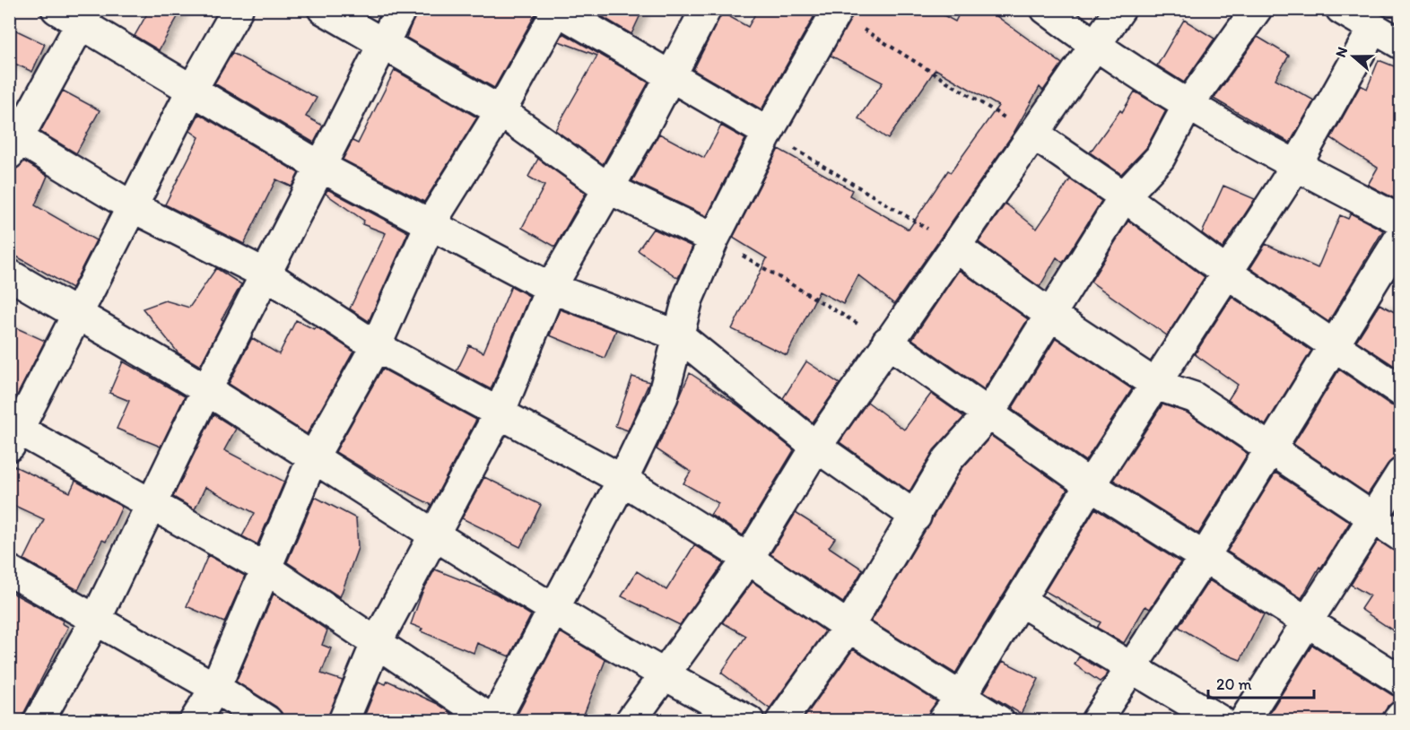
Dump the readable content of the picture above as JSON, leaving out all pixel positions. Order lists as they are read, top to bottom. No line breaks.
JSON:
{"scale_bar":"20 m","north":"left"}
